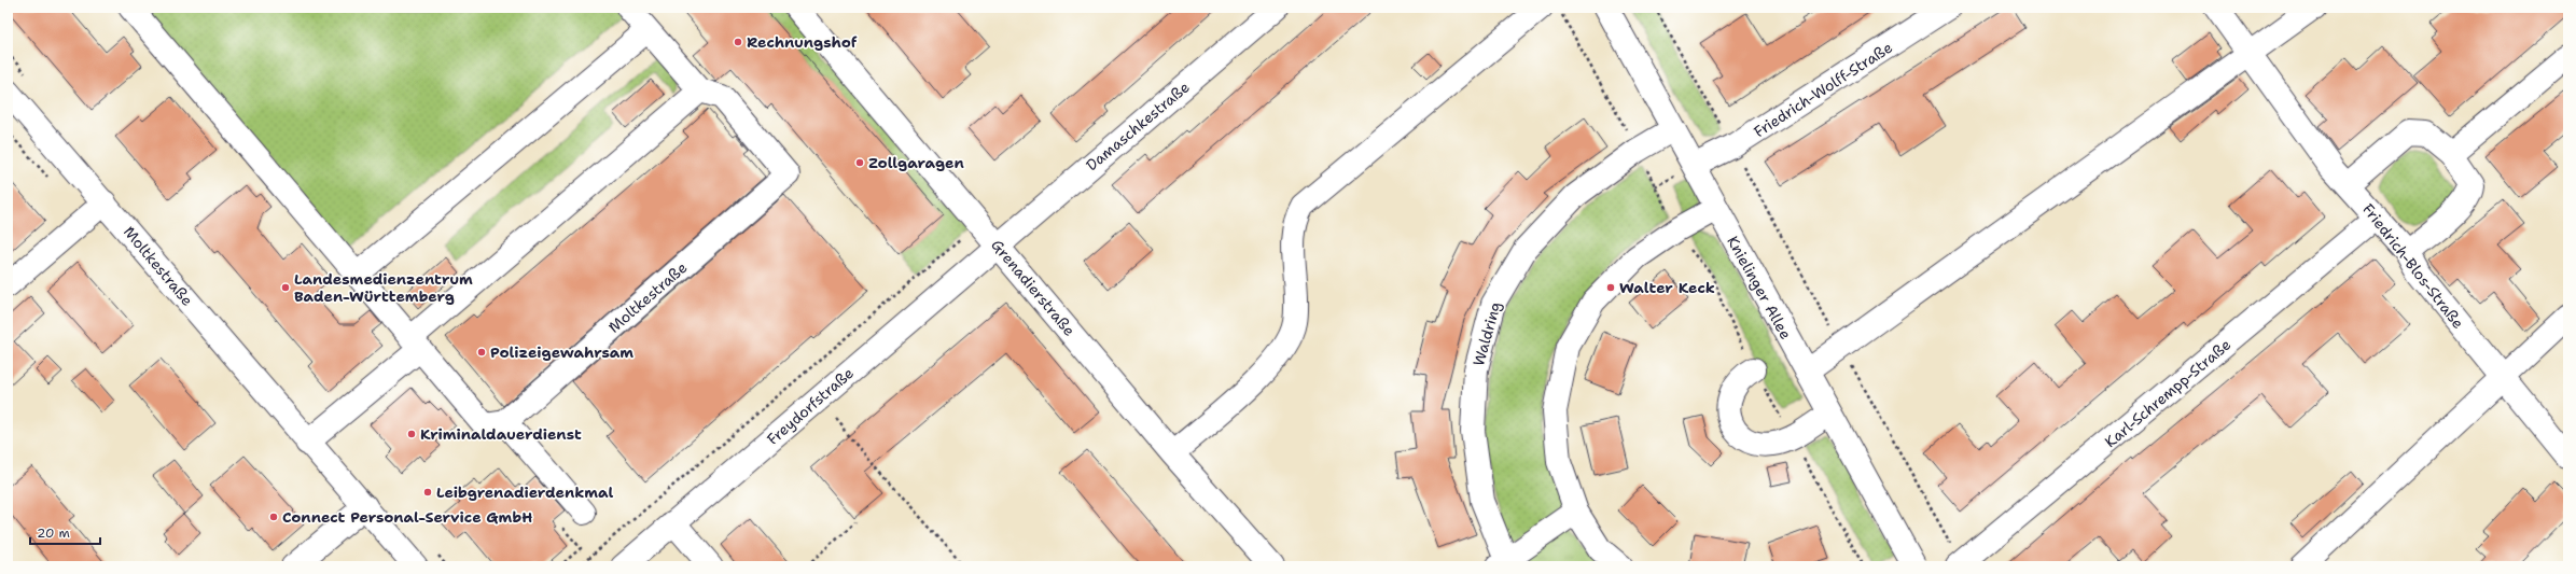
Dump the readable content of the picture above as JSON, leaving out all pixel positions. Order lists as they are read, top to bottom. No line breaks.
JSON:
{"streets":{"street":["Friedrich-Wolff-Straße","Damaschkestraße","Moltkestraße","Friedrich-Blos-Straße","Grenadierstraße","Knielinger Allee","Waldring","Karl-Schrempp-Straße","Freydorfstraße"]},"crossings":[["Friedrich-Wolff-Straße","Knielinger Allee"],["Damaschkestraße","Grenadierstraße"],["Damaschkestraße","Freydorfstraße"],["Friedrich-Blos-Straße","Karl-Schrempp-Straße"],["Grenadierstraße","Freydorfstraße"],["Knielinger Allee","Waldring"]],"places":["Rechnungshof","Zollgaragen","Landesmedienzentrum Baden-Württemberg","Walter Keck","Polizeigewahrsam","Kriminaldauerdienst","Leibgrenadierdenkmal","Connect Personal-Service GmbH"],"scale_bar":"20 m"}
